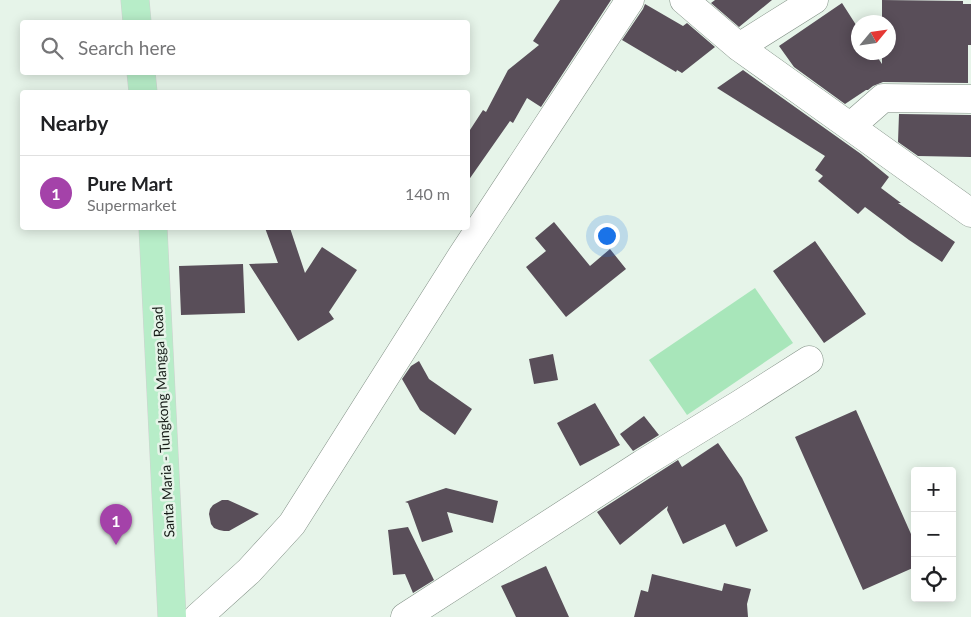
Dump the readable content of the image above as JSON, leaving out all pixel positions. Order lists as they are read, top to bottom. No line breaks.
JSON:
{"streets":{"main road":["Santa Maria - Tungkong Mangga Road"]},"north":"top right","page":{"search":"Search here","heading":"Nearby","list":[{"mark":"1","name":"Pure Mart","note":"Supermarket","value":"140 m"}],"map_buttons":["+","−"],"pins":"1"}}
